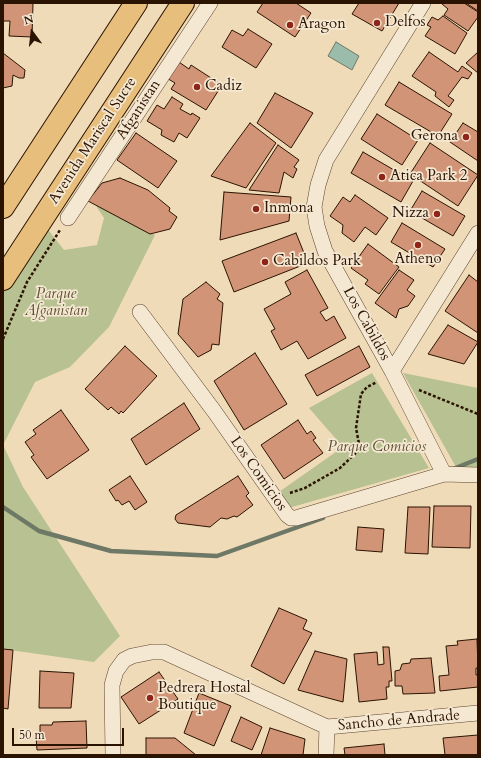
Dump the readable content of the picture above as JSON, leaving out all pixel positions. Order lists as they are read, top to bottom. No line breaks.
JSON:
{"streets":{"main road":["Avenida Mariscal Sucre"],"street":["Afganistan","Los Cabildos","Los Comicios","Sancho de Andrade"]},"crossings":[["Los Cabildos","Los Comicios"]],"parks":["Parque Afganistan","Parque Comicios"],"places":["Delfos","Aragon","Cadiz","Gerona","Atica Park 2","Inmona","Nizza","Atheno","Cabildos Park","Pedrera Hostal Boutique"],"scale_bar":"50 m","north":"top"}
